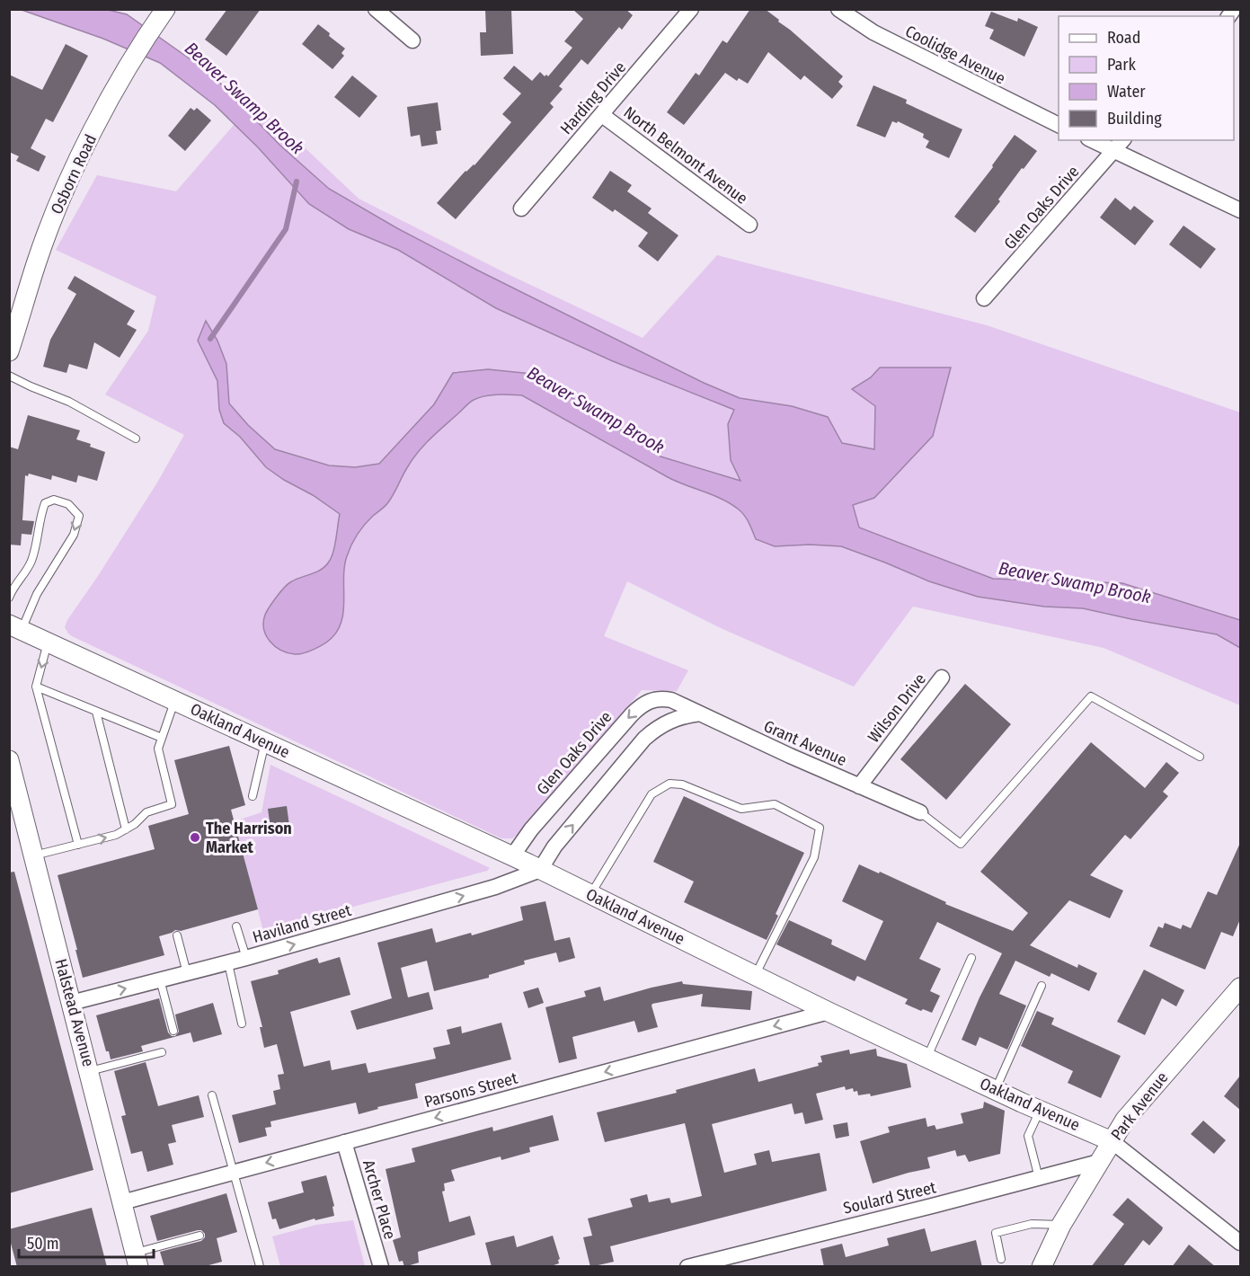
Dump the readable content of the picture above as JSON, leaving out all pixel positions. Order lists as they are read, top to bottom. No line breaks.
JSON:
{"streets":{"street":["Coolidge Avenue","Harding Drive","North Belmont Avenue","Osborn Road","Glen Oaks Drive","Wilson Drive","Oakland Avenue","Grant Avenue","Haviland Street","Halstead Avenue","Parsons Street","Park Avenue","Soulard Street","Archer Place"]},"crossings":[["Harding Drive","North Belmont Avenue"],["Glen Oaks Drive","Oakland Avenue"],["Glen Oaks Drive","Grant Avenue"],["Wilson Drive","Grant Avenue"],["Oakland Avenue","Haviland Street"],["Oakland Avenue","Parsons Street"],["Oakland Avenue","Park Avenue"],["Haviland Street","Halstead Avenue"],["Halstead Avenue","Parsons Street"],["Parsons Street","Archer Place"],["Park Avenue","Soulard Street"]],"one_way":["Haviland Street","Parsons Street"],"water":["Beaver Swamp Brook"],"places":["The Harrison Market"],"legend":["Road","Park","Water","Building"],"scale_bar":"50 m"}
